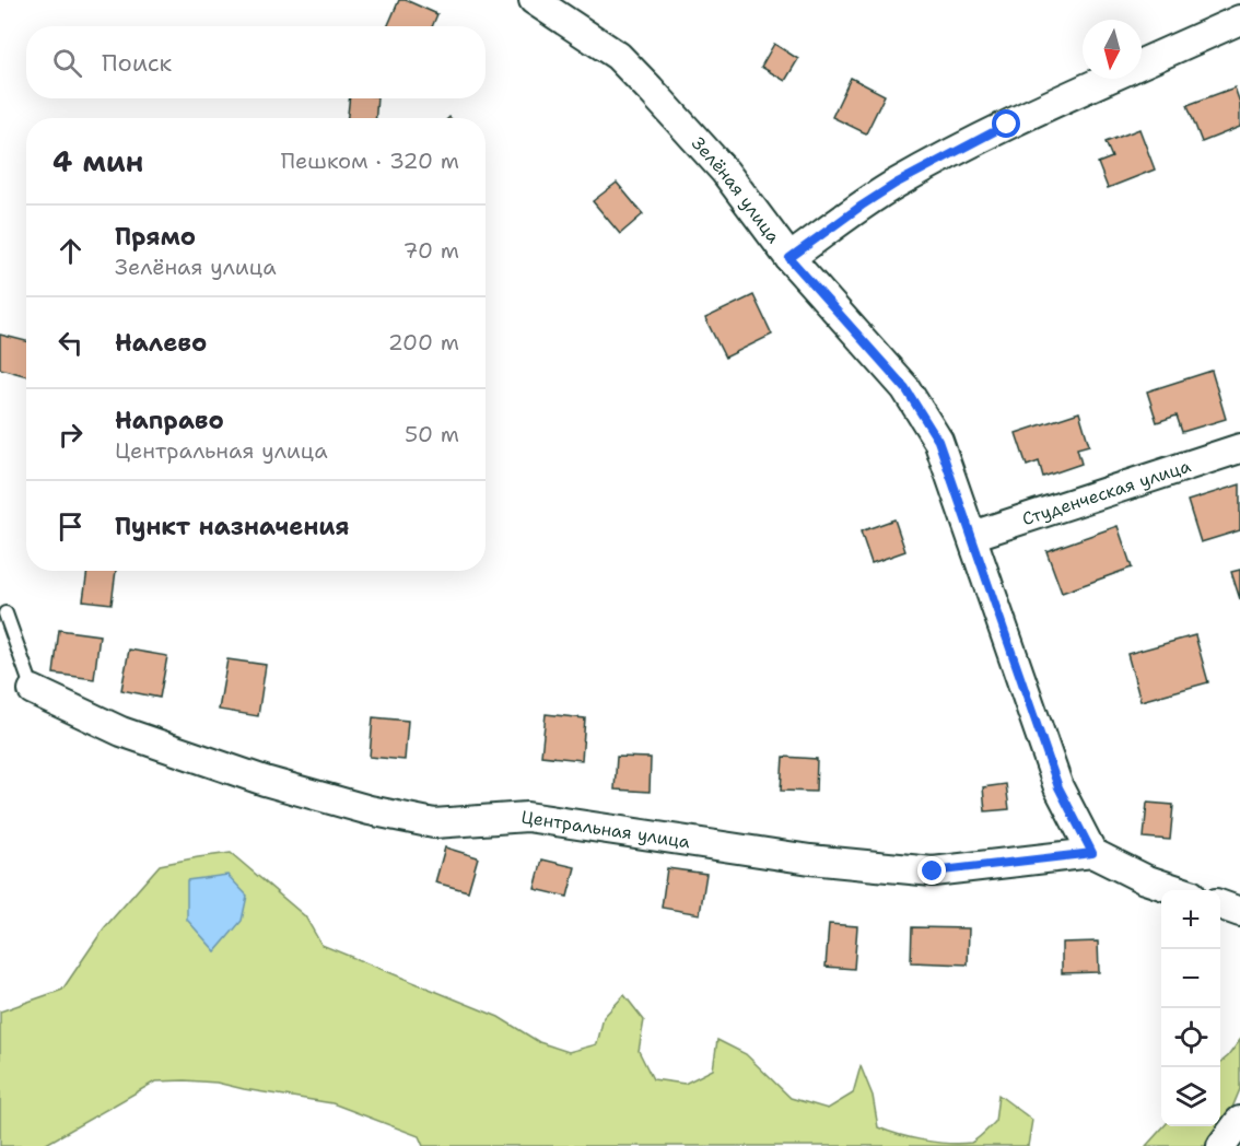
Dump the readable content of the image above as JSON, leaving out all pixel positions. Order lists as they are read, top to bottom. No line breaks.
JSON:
{"streets":{"street":["Зелёная улица","Студенческая улица","Центральная улица"]},"north":"bottom","page":{"search":"Поиск","heading":["4 мин","Пешком · 320 m"],"list":[["Прямо","Зелёная улица","70 m"],["Налево","200 m"],["Направо","Центральная улица","50 m"],"Пункт назначения"],"map_buttons":["+","−"]}}
